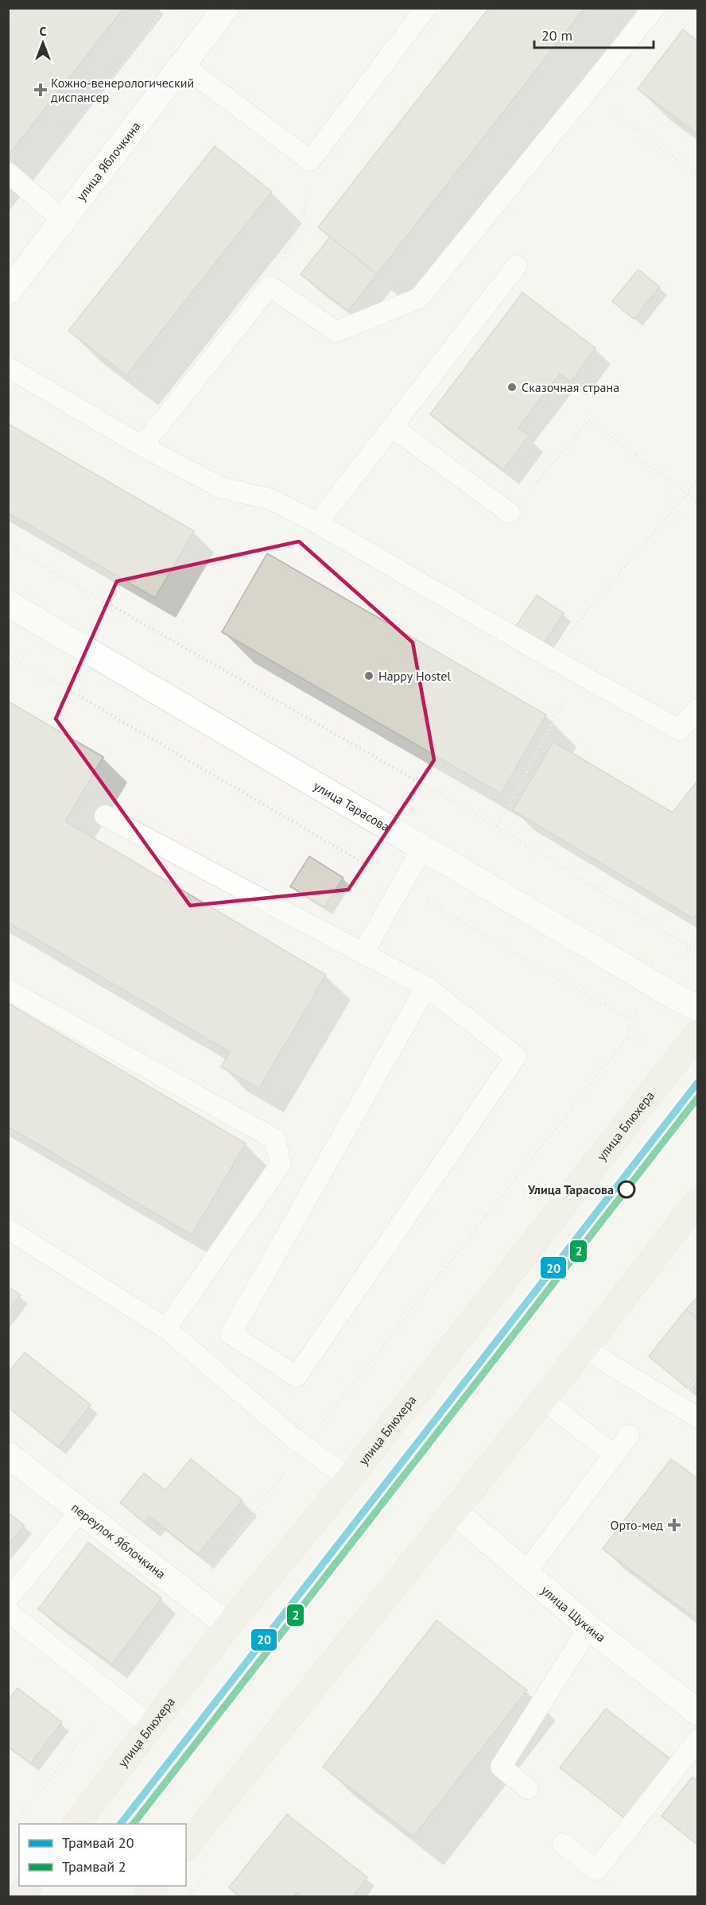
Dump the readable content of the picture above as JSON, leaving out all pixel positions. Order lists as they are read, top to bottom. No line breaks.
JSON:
{"streets":{"main road":["улица Блюхера"],"street":["улица Яблочкина","улица Тарасова","переулок Яблочкина","улица Щукина"]},"crossings":[["улица Блюхера","переулок Яблочкина"]],"places":{"health":["Кожно-венерологический диспансер","Орто-мед"],"other":["Сказочная страна","Happy Hostel","Улица Тарасова"]},"lines":["tram line 20","tram line 2"],"legend":["Трамвай 20","Трамвай 2"],"scale_bar":"20 m","north":"top"}
